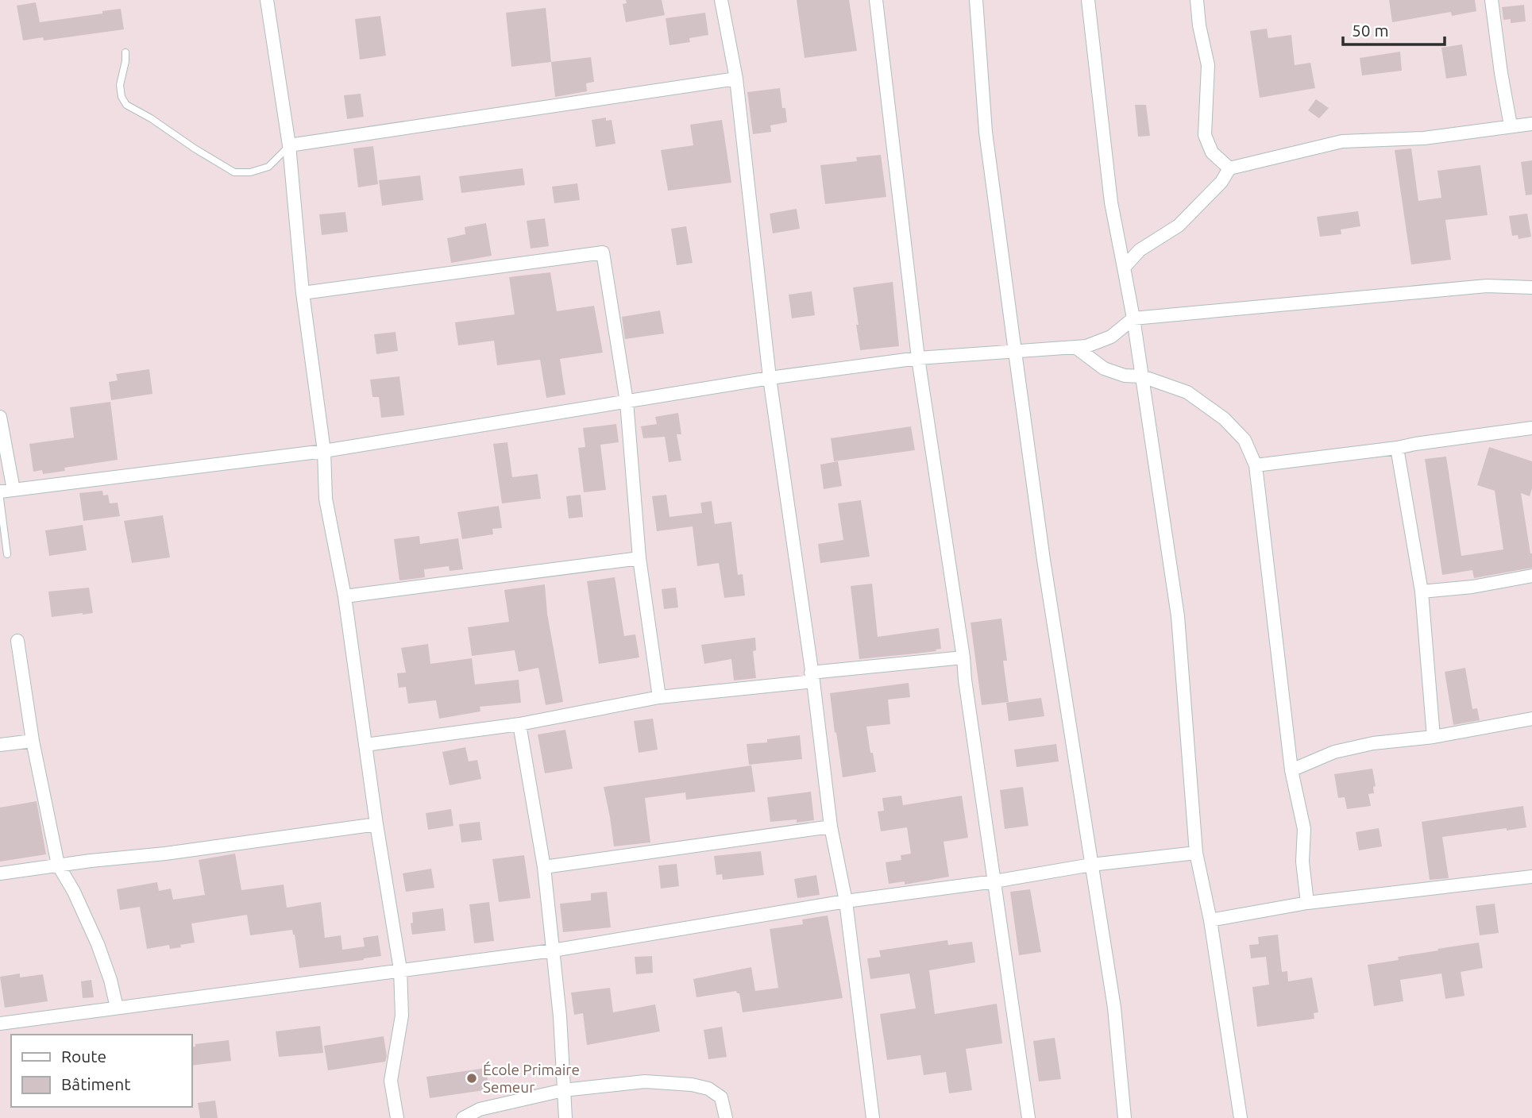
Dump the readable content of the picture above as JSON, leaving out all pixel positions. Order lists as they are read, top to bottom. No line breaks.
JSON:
{"places":["École Primaire Semeur"],"legend":["Route","Bâtiment"],"scale_bar":"50 m"}
